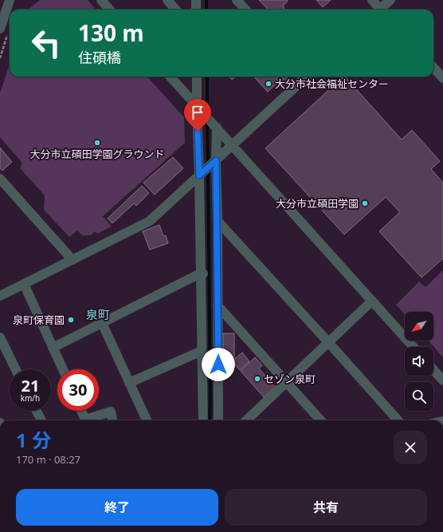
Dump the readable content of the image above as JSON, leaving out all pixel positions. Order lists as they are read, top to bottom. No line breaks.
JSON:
{"districts":["泉町"],"places":["大分市社会福祉センター","大分市立碩田学園グラウンド","大分市立碩田学園","泉町保育園","セゾン泉町"],"north":"bottom left","page":{"turn":["130 m","住碩橋"],"speed":"21 km/h","limit":"30","heading":["1 分","170 m · 08:27"],"buttons":["終了","共有"]}}
